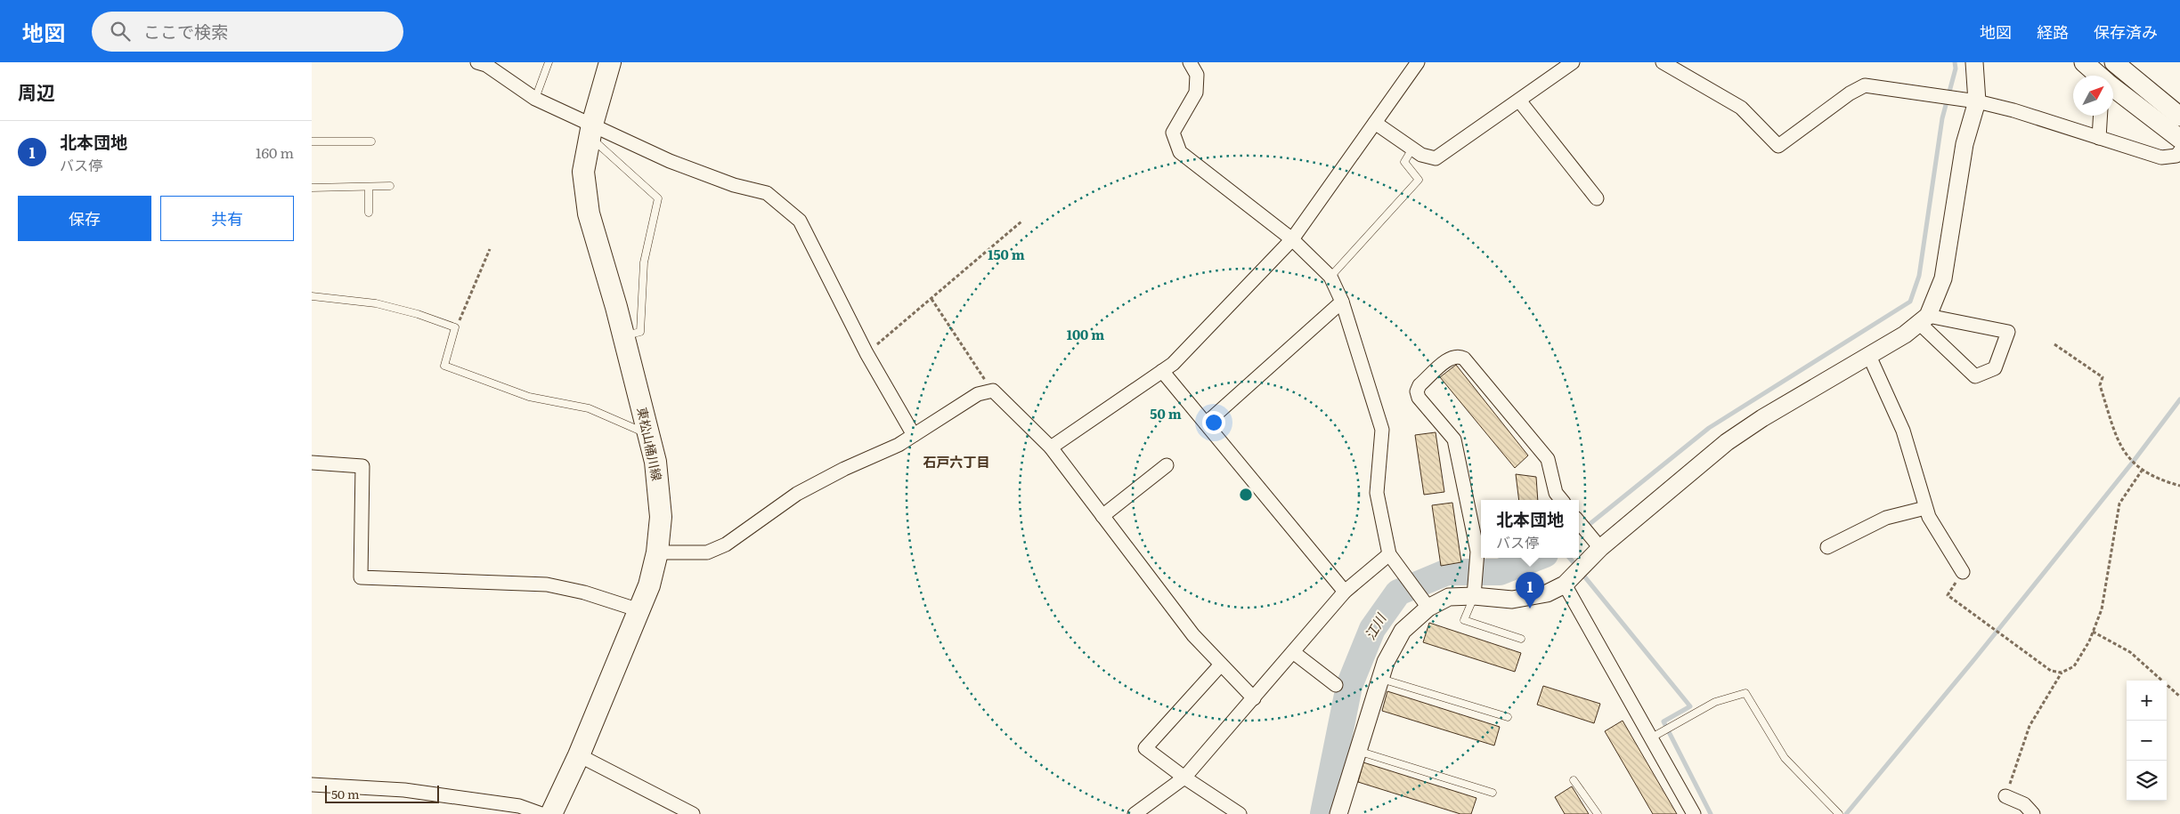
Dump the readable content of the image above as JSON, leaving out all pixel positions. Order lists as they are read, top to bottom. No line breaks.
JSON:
{"streets":{"main road":["東松山桶川線"]},"districts":["石戸六丁目"],"water":["江川"],"scale_bar":"50 m","north":"top right","page":{"header":"地図","search":"ここで検索","nav":["地図","経路","保存済み"],"heading":"周辺","list":[{"mark":"1","name":"北本団地","note":"バス停","value":"160 m"}],"buttons":["保存","共有"],"popup":["北本団地","バス停"],"pins":"1","map_buttons":["+","−"],"scale":"50 m"},"rings":["150 m","100 m","50 m"]}
